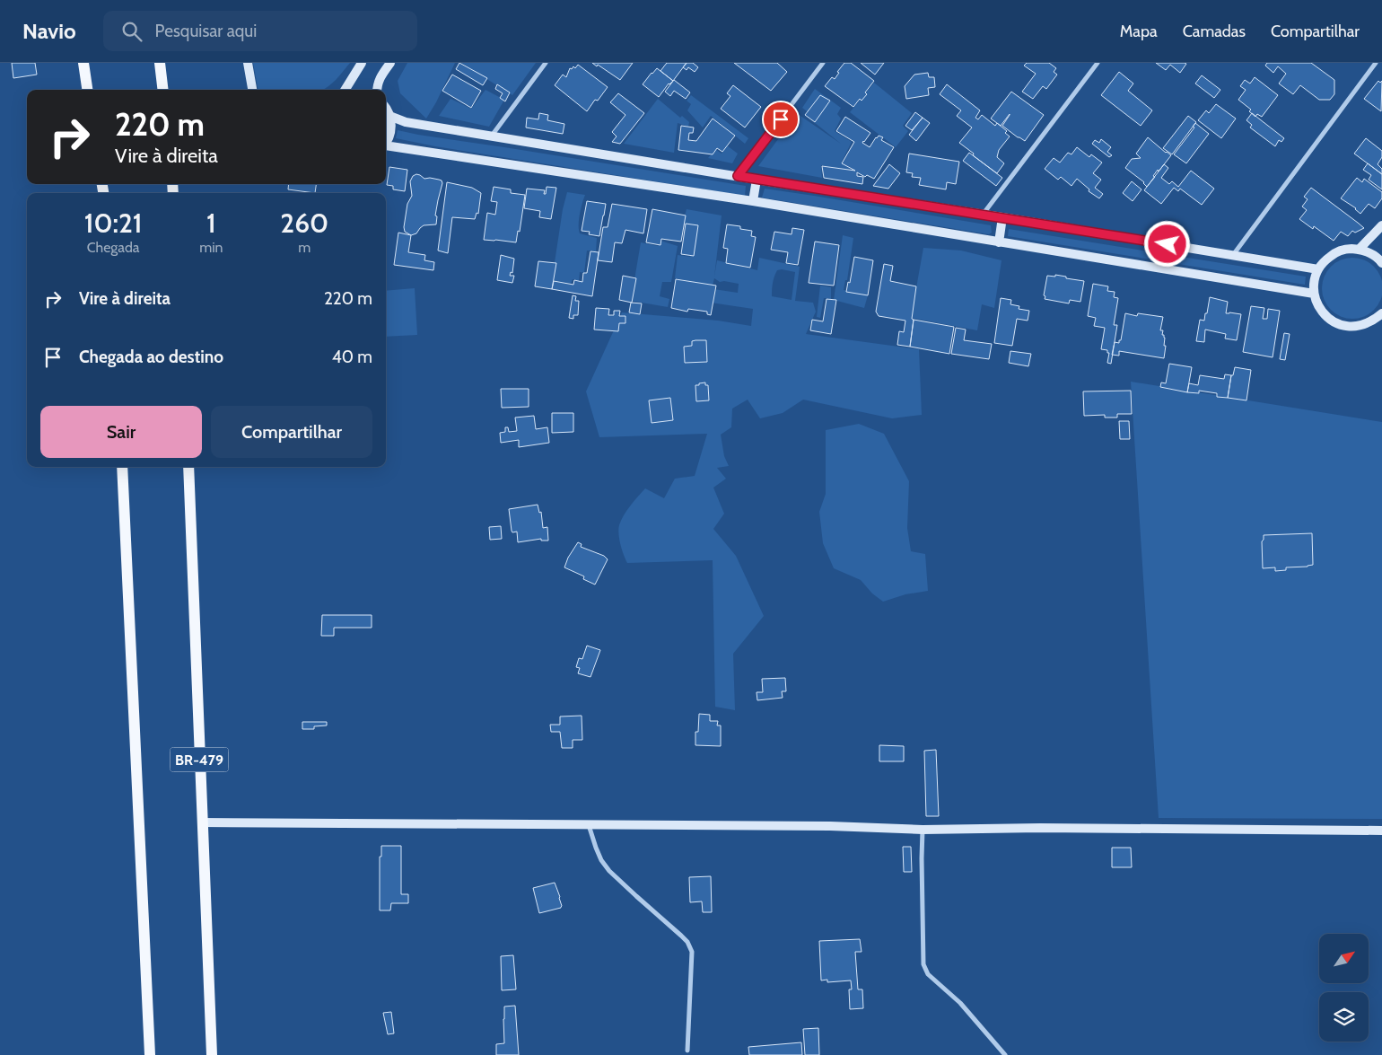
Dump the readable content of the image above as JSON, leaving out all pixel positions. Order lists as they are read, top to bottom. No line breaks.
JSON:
{"streets":{"main road":["BR-479"]},"north":"top right","page":{"header":"Navio","search":"Pesquisar aqui","nav":["Mapa","Camadas","Compartilhar"],"turn":["220 m","Vire à direita"],"eta":["10:21","Chegada","1","min","260","m"],"list":[{"name":"Vire à direita","value":"220 m"},{"name":"Chegada ao destino","value":"40 m"}],"buttons":["Sair","Compartilhar"]}}
